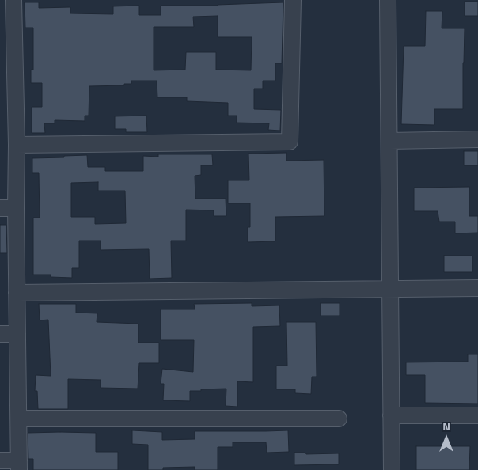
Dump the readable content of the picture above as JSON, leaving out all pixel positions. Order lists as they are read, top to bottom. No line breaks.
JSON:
{"north":"top"}
